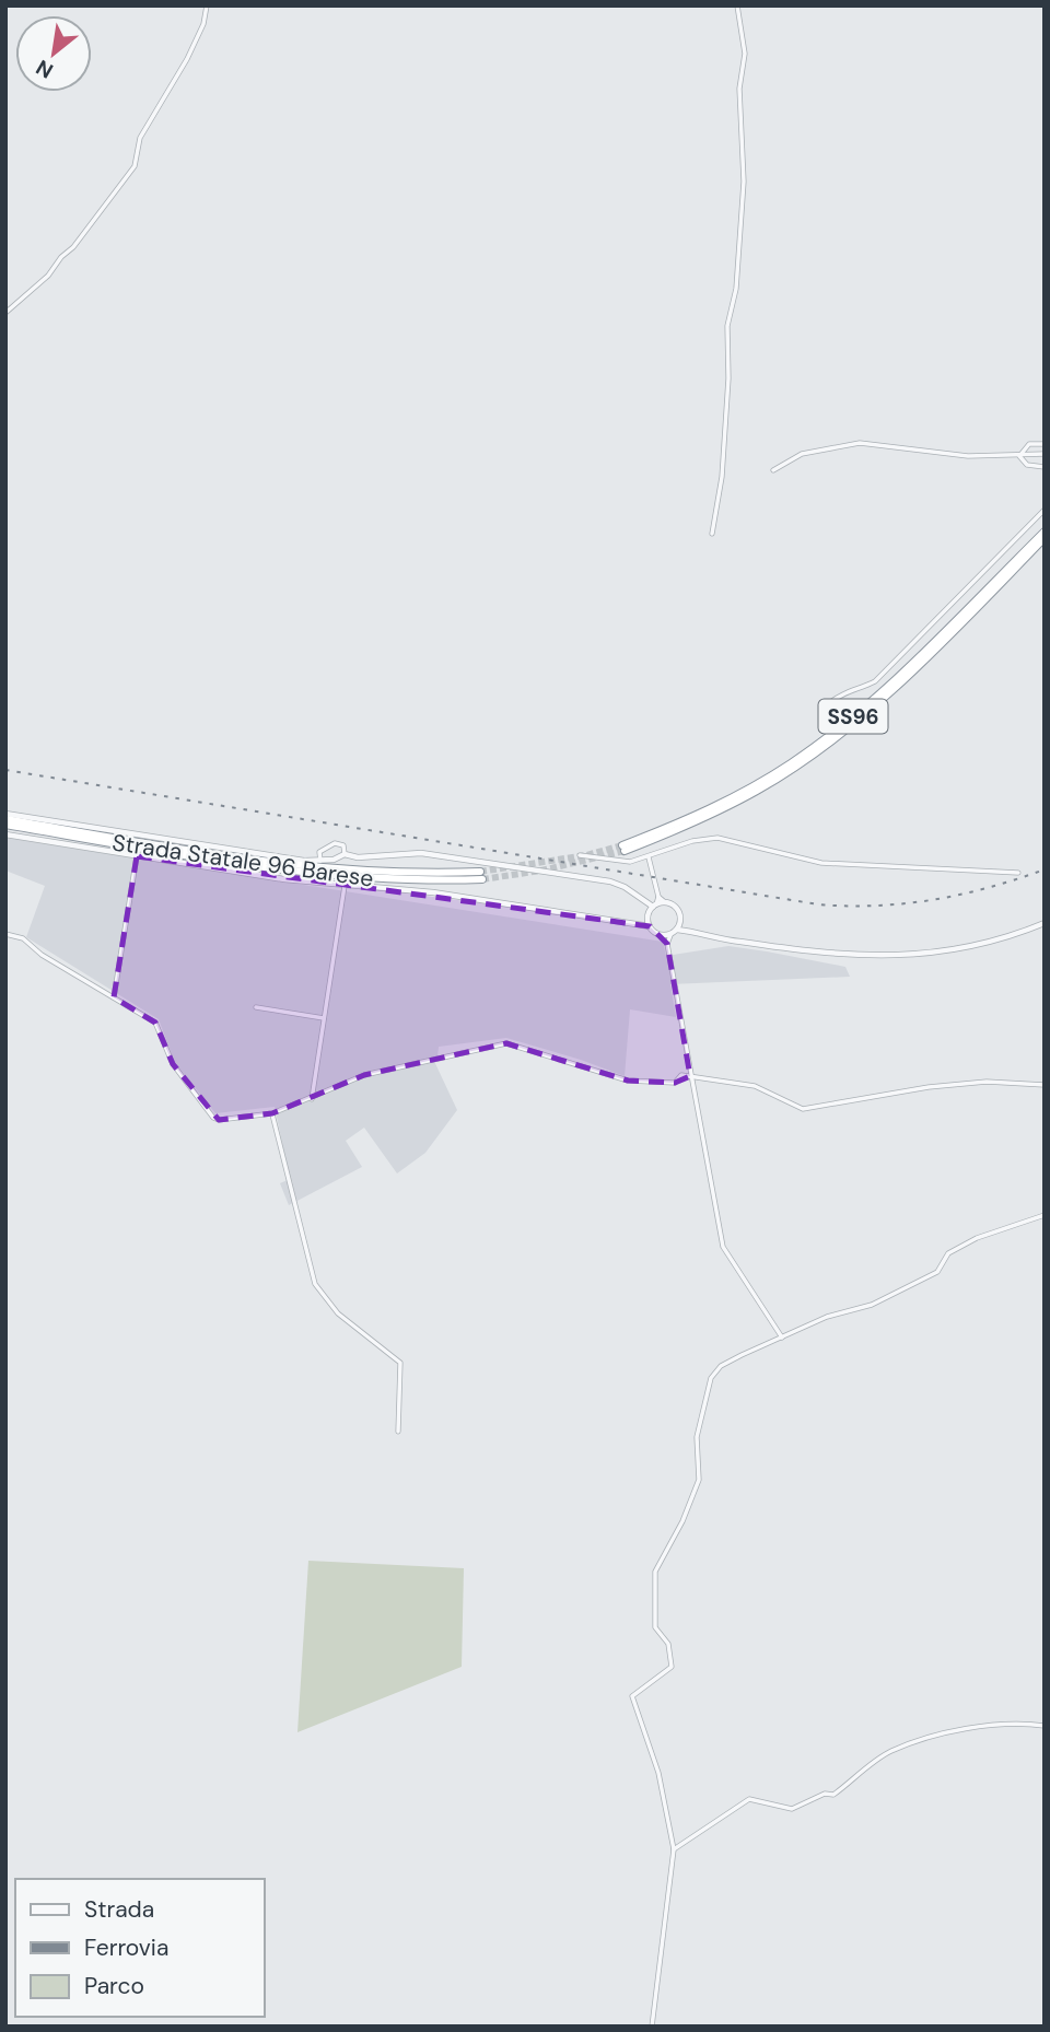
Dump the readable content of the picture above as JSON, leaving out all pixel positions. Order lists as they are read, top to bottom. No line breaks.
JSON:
{"streets":{"highway":["SS96","Strada Statale 96 Barese"]},"legend":["Strada","Ferrovia","Parco"],"north":"bottom left"}
